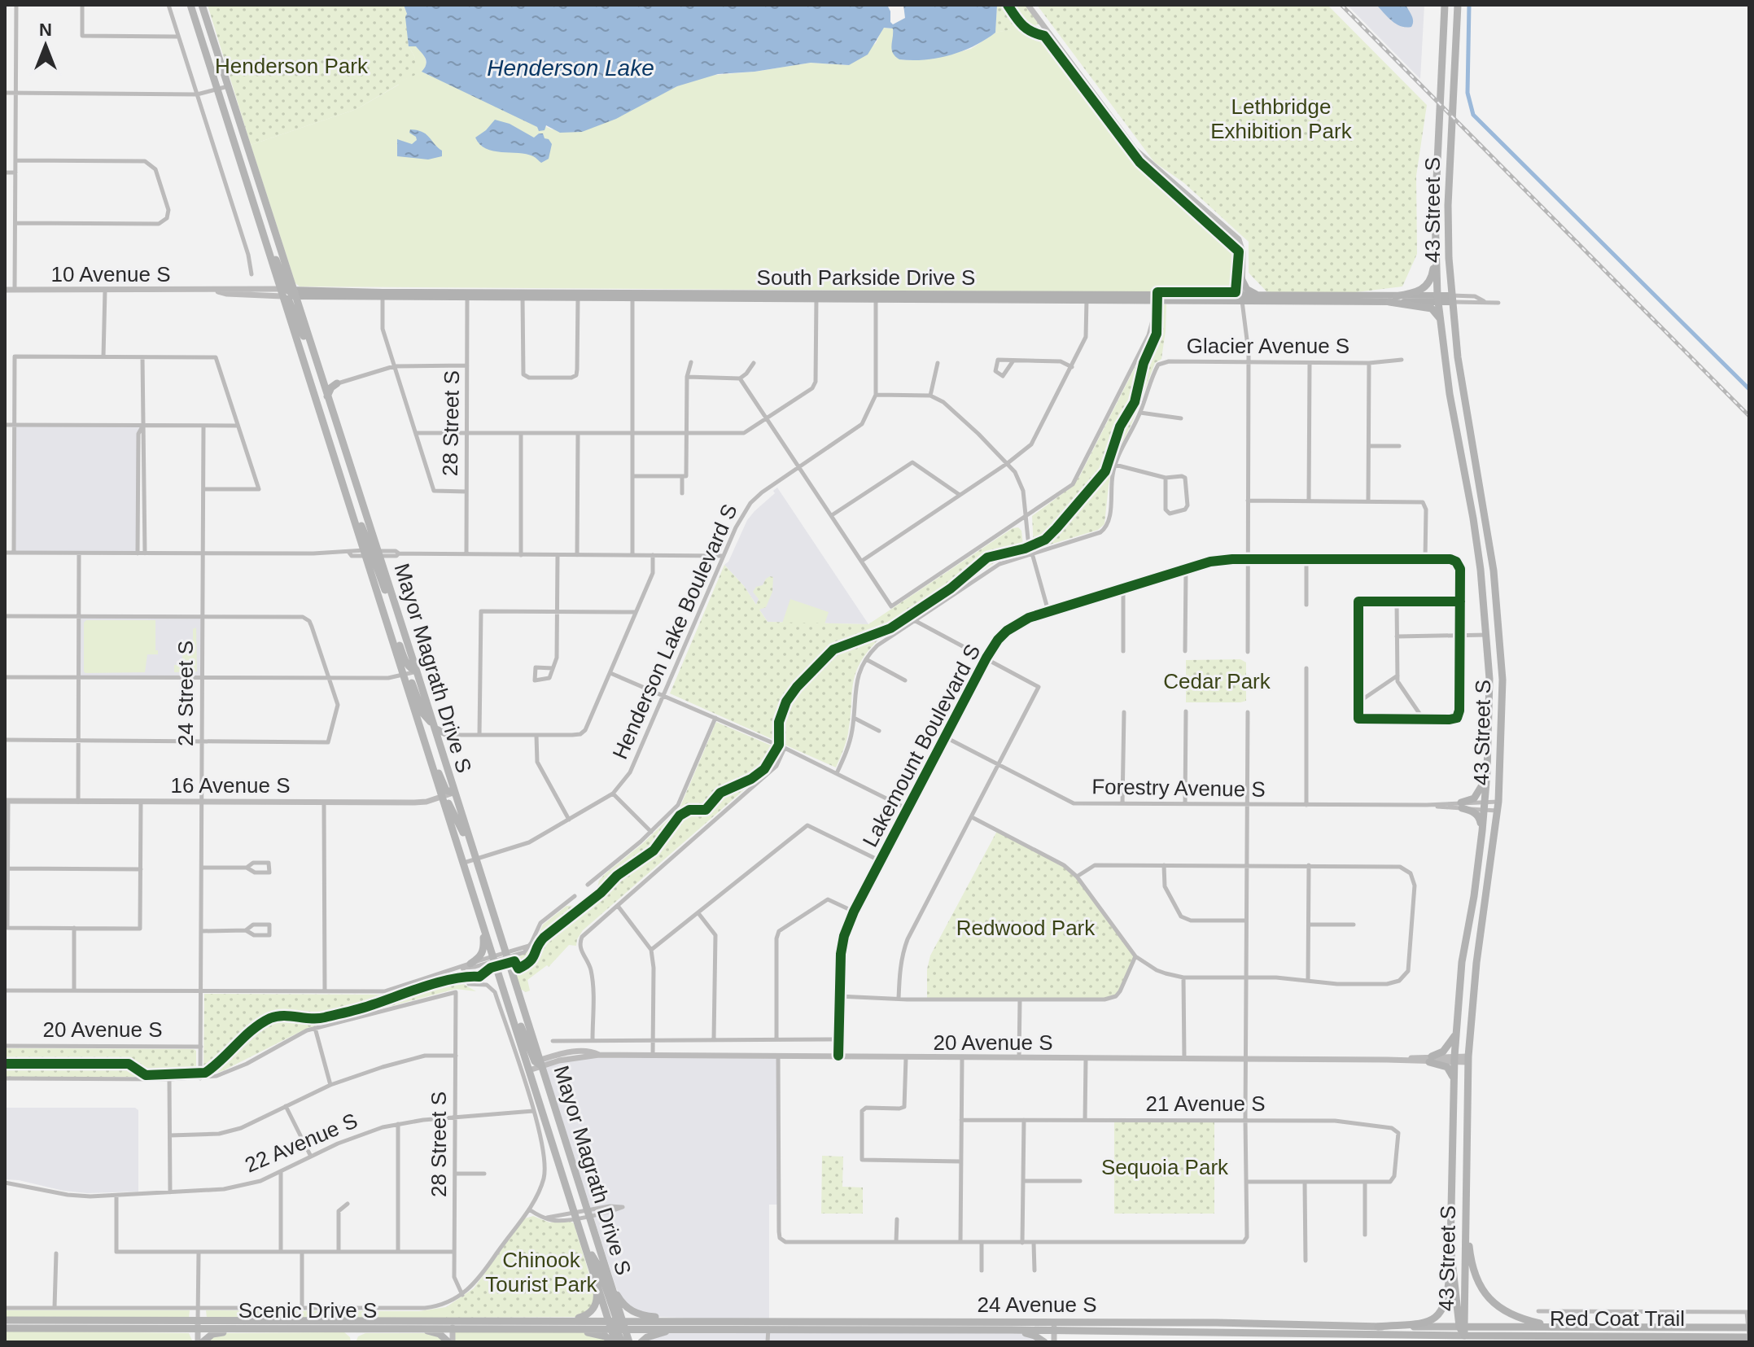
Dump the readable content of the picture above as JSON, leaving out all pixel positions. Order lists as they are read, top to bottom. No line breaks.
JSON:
{"streets":{"highway":["43 Street S","Red Coat Trail"],"main road":["South Parkside Drive S","Mayor Magrath Drive S","24 Avenue S","Scenic Drive S"],"street":["10 Avenue S","Glacier Avenue S","28 Street S","Henderson Lake Boulevard S","24 Street S","Lakemount Boulevard S","16 Avenue S","Forestry Avenue S","20 Avenue S","21 Avenue S","22 Avenue S"]},"crossings":[["43 Street S","South Parkside Drive S"],["43 Street S","Forestry Avenue S"],["43 Street S","20 Avenue S"],["43 Street S","24 Avenue S"],["43 Street S","Red Coat Trail"],["10 Avenue S","South Parkside Drive S"],["10 Avenue S","Mayor Magrath Drive S"],["South Parkside Drive S","28 Street S"],["South Parkside Drive S","Henderson Lake Boulevard S"],["South Parkside Drive S","Mayor Magrath Drive S"],["28 Street S","Mayor Magrath Drive S"],["28 Street S","22 Avenue S"],["28 Street S","Scenic Drive S"],["Henderson Lake Boulevard S","Mayor Magrath Drive S"],["Mayor Magrath Drive S","16 Avenue S"],["Mayor Magrath Drive S","20 Avenue S"],["Mayor Magrath Drive S","22 Avenue S"],["Mayor Magrath Drive S","24 Avenue S"],["Mayor Magrath Drive S","Scenic Drive S"],["24 Street S","16 Avenue S"],["24 Street S","20 Avenue S"],["Lakemount Boulevard S","Forestry Avenue S"],["Lakemount Boulevard S","20 Avenue S"],["24 Avenue S","Scenic Drive S"],["24 Avenue S","Red Coat Trail"]],"water":["Henderson Lake"],"parks":["Henderson Park","Lethbridge Exhibition Park","Cedar Park","Redwood Park","Sequoia Park","Chinook Tourist Park"],"north":"top"}
